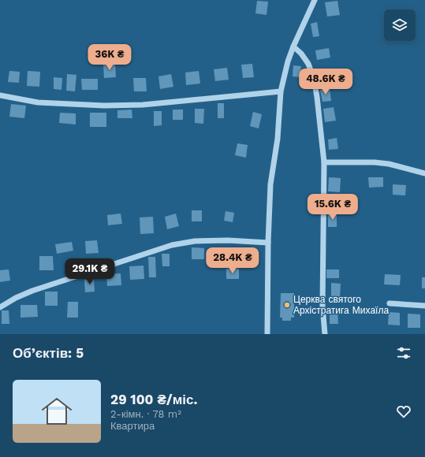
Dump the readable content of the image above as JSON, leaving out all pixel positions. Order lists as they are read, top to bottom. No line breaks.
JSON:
{"places":["Церква святого Архістратига Михаїла"],"page":{"price":["36K ₴","48.6K ₴","15.6K ₴","28.4K ₴","29.1K ₴"],"heading":"Об’єктів: 5","list":[{"name":"29 100 ₴/міс.","note":"2-кімн. · 78 m² · Квартира"}]}}
